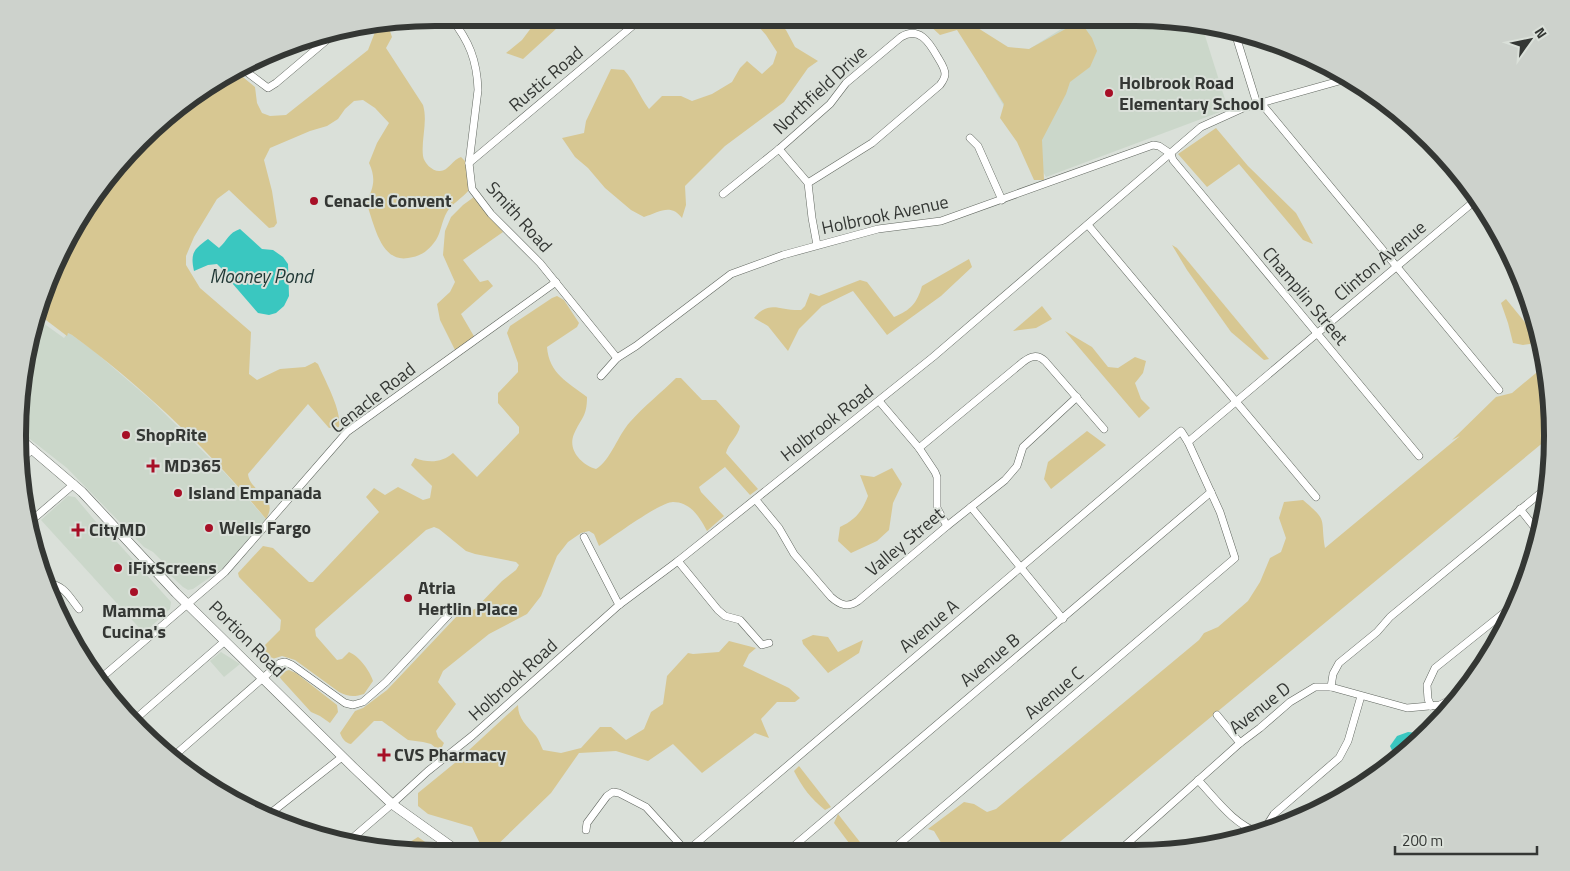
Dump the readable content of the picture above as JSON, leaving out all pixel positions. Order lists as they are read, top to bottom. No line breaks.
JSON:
{"streets":{"main road":["Portion Road"],"street":["Rustic Road","Northfield Drive","Holbrook Avenue","Smith Road","Clinton Avenue","Champlin Street","Cenacle Road","Holbrook Road","Valley Street","Avenue A","Avenue B","Avenue C","Avenue D"]},"crossings":[["Rustic Road","Smith Road"],["Holbrook Avenue","Smith Road"],["Holbrook Avenue","Champlin Street"],["Holbrook Avenue","Holbrook Road"],["Smith Road","Cenacle Road"],["Clinton Avenue","Champlin Street"],["Clinton Avenue","Avenue A"],["Champlin Street","Holbrook Road"],["Cenacle Road","Portion Road"],["Holbrook Road","Valley Street"],["Holbrook Road","Portion Road"],["Avenue B","Avenue C"]],"water":["Mooney Pond"],"places":{"other":["Holbrook Road Elementary School","Cenacle Convent","ShopRite","Island Empanada","Wells Fargo","iFixScreens","Mamma Cucina's","Atria Hertlin Place"],"health":["MD365","CityMD","CVS Pharmacy"]},"scale_bar":"200 m","north":"top right"}
